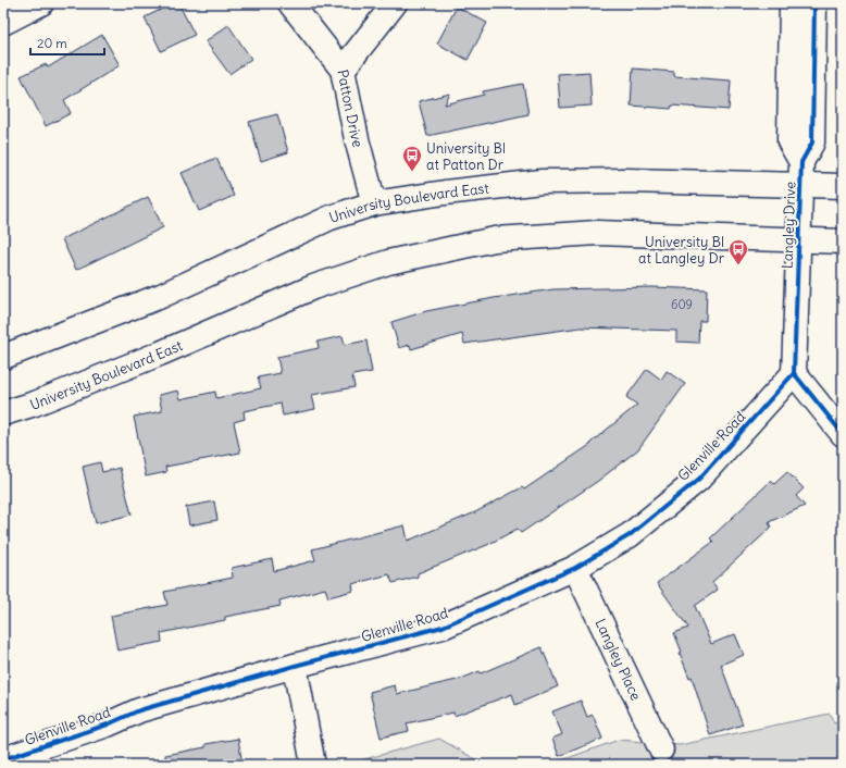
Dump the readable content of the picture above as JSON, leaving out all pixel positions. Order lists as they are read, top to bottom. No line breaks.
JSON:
{"streets":{"street":["Patton Drive","University Boulevard East","Langley Drive","Glenville Road","Langley Place"]},"crossings":[["Patton Drive","University Boulevard East"],["University Boulevard East","Langley Drive"],["Langley Drive","Glenville Road"],["Glenville Road","Langley Place"]],"places":{"bus stop":["University Bl at Patton Dr","University Bl at Langley Dr"]},"house_numbers":["609"],"scale_bar":"20 m"}
